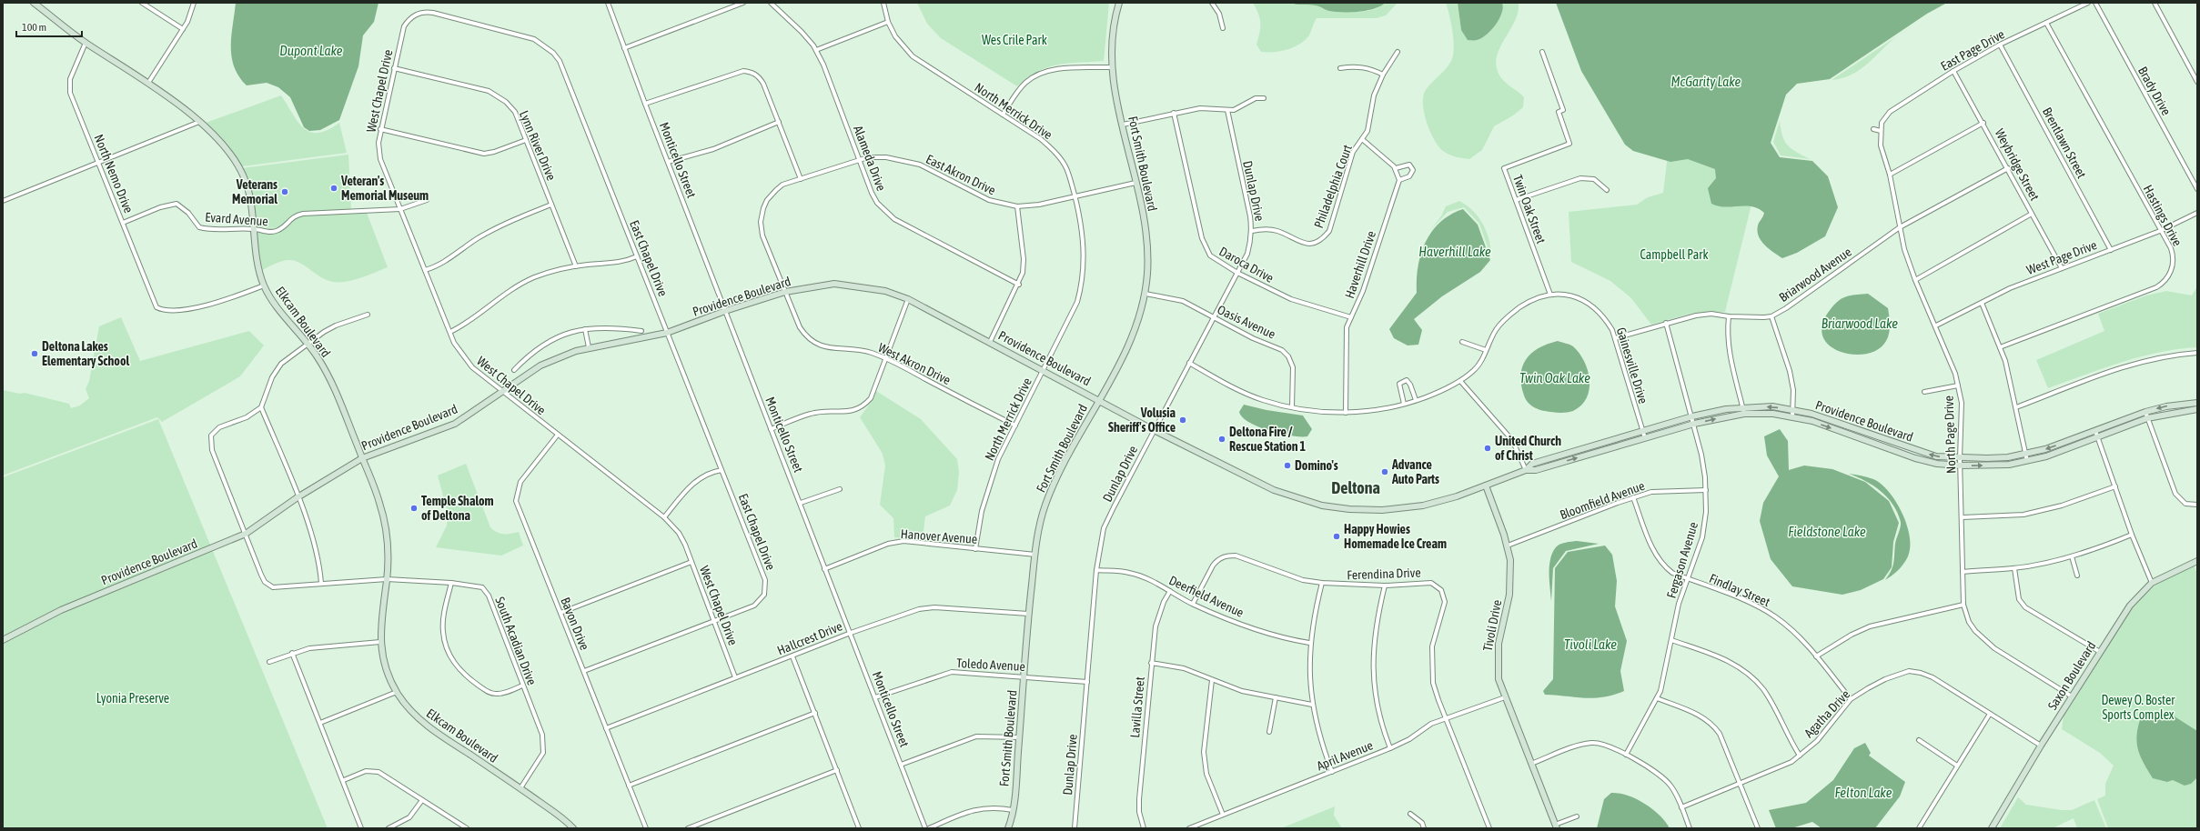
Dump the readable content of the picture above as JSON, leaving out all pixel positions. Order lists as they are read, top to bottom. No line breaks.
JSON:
{"streets":{"main road":["Fort Smith Boulevard","Providence Boulevard","Elkcam Boulevard","Tivoli Drive","Saxon Boulevard"],"street":["East Page Drive","West Chapel Drive","Brady Drive","North Merrick Drive","Brentlawn Street","Lynn River Drive","Alameda Drive","Monticello Street","Weybridge Street","North Nemo Drive","East Akron Drive","Philadelphia Court","Dunlap Drive","Twin Oak Street","Hastings Drive","Evard Avenue","West Page Drive","East Chapel Drive","Daroca Drive","Haverhill Drive","Briarwood Avenue","Oasis Avenue","West Akron Drive","Gainesville Drive","North Page Drive","Bloomfield Avenue","Hanover Avenue","Fergason Avenue","Ferendina Drive","Findlay Street","Deerfield Avenue","Bavon Drive","Hallcrest Drive","South Acadian Drive","Toledo Avenue","Lavilla Street","Agatha Drive","April Avenue"]},"crossings":[["East Page Drive","Brentlawn Street"],["East Page Drive","Weybridge Street"],["East Page Drive","Hastings Drive"],["East Page Drive","North Page Drive"],["West Chapel Drive","Lynn River Drive"],["West Chapel Drive","Evard Avenue"],["West Chapel Drive","East Chapel Drive"],["West Chapel Drive","Providence Boulevard"],["West Chapel Drive","Bavon Drive"],["West Chapel Drive","Hallcrest Drive"],["North Merrick Drive","East Akron Drive"],["North Merrick Drive","Providence Boulevard"],["North Merrick Drive","West Akron Drive"],["North Merrick Drive","Hanover Avenue"],["Brentlawn Street","West Page Drive"],["Alameda Drive","East Akron Drive"],["Monticello Street","Providence Boulevard"],["Monticello Street","Hanover Avenue"],["Monticello Street","Hallcrest Drive"],["Monticello Street","Toledo Avenue"],["Fort Smith Boulevard","East Akron Drive"],["Fort Smith Boulevard","Providence Boulevard"],["Fort Smith Boulevard","Oasis Avenue"],["Fort Smith Boulevard","Hanover Avenue"],["Fort Smith Boulevard","Hallcrest Drive"],["Fort Smith Boulevard","Toledo Avenue"],["Weybridge Street","West Page Drive"],["Weybridge Street","Briarwood Avenue"],["North Nemo Drive","Evard Avenue"],["North Nemo Drive","Elkcam Boulevard"],["East Akron Drive","West Akron Drive"],["Philadelphia Court","Dunlap Drive"],["Dunlap Drive","Daroca Drive"],["Dunlap Drive","Providence Boulevard"],["Dunlap Drive","Oasis Avenue"],["Dunlap Drive","Gainesville Drive"],["Dunlap Drive","Deerfield Avenue"],["Dunlap Drive","Toledo Avenue"],["Twin Oak Street","Gainesville Drive"],["Hastings Drive","West Page Drive"],["Evard Avenue","Elkcam Boulevard"],["West Page Drive","North Page Drive"],["East Chapel Drive","Providence Boulevard"],["Daroca Drive","Haverhill Drive"],["Haverhill Drive","Gainesville Drive"],["Briarwood Avenue","Gainesville Drive"],["Briarwood Avenue","North Page Drive"],["Briarwood Avenue","Fergason Avenue"],["Providence Boulevard","Elkcam Boulevard"],["Providence Boulevard","West Akron Drive"],["Providence Boulevard","Gainesville Drive"],["Providence Boulevard","North Page Drive"],["Providence Boulevard","Fergason Avenue"],["Providence Boulevard","Tivoli Drive"],["Providence Boulevard","South Acadian Drive"],["Elkcam Boulevard","South Acadian Drive"],["Oasis Avenue","Gainesville Drive"],["North Page Drive","Saxon Boulevard"],["Bloomfield Avenue","Fergason Avenue"],["Bloomfield Avenue","Findlay Street"],["Bloomfield Avenue","Tivoli Drive"],["Fergason Avenue","Findlay Street"],["Ferendina Drive","Deerfield Avenue"],["Ferendina Drive","April Avenue"],["Findlay Street","Agatha Drive"],["Deerfield Avenue","Lavilla Street"],["Bavon Drive","Hallcrest Drive"],["Tivoli Drive","April Avenue"],["Saxon Boulevard","Agatha Drive"]],"districts":["Deltona"],"water":["Dupont Lake","McGarity Lake","Haverhill Lake","Briarwood Lake","Twin Oak Lake","Fieldstone Lake","Tivoli Lake","Felton Lake"],"parks":["Wes Crile Park","Campbell Park","Lyonia Preserve","Dewey O. Boster Sports Complex"],"places":["Veteran's Memorial Museum","Veterans Memorial","Deltona Lakes Elementary School","Volusia Sheriff's Office","Deltona Fire / Rescue Station 1","United Church of Christ","Domino's","Advance Auto Parts","Temple Shalom of Deltona","Happy Howies Homemade Ice Cream"],"scale_bar":"100 m"}
